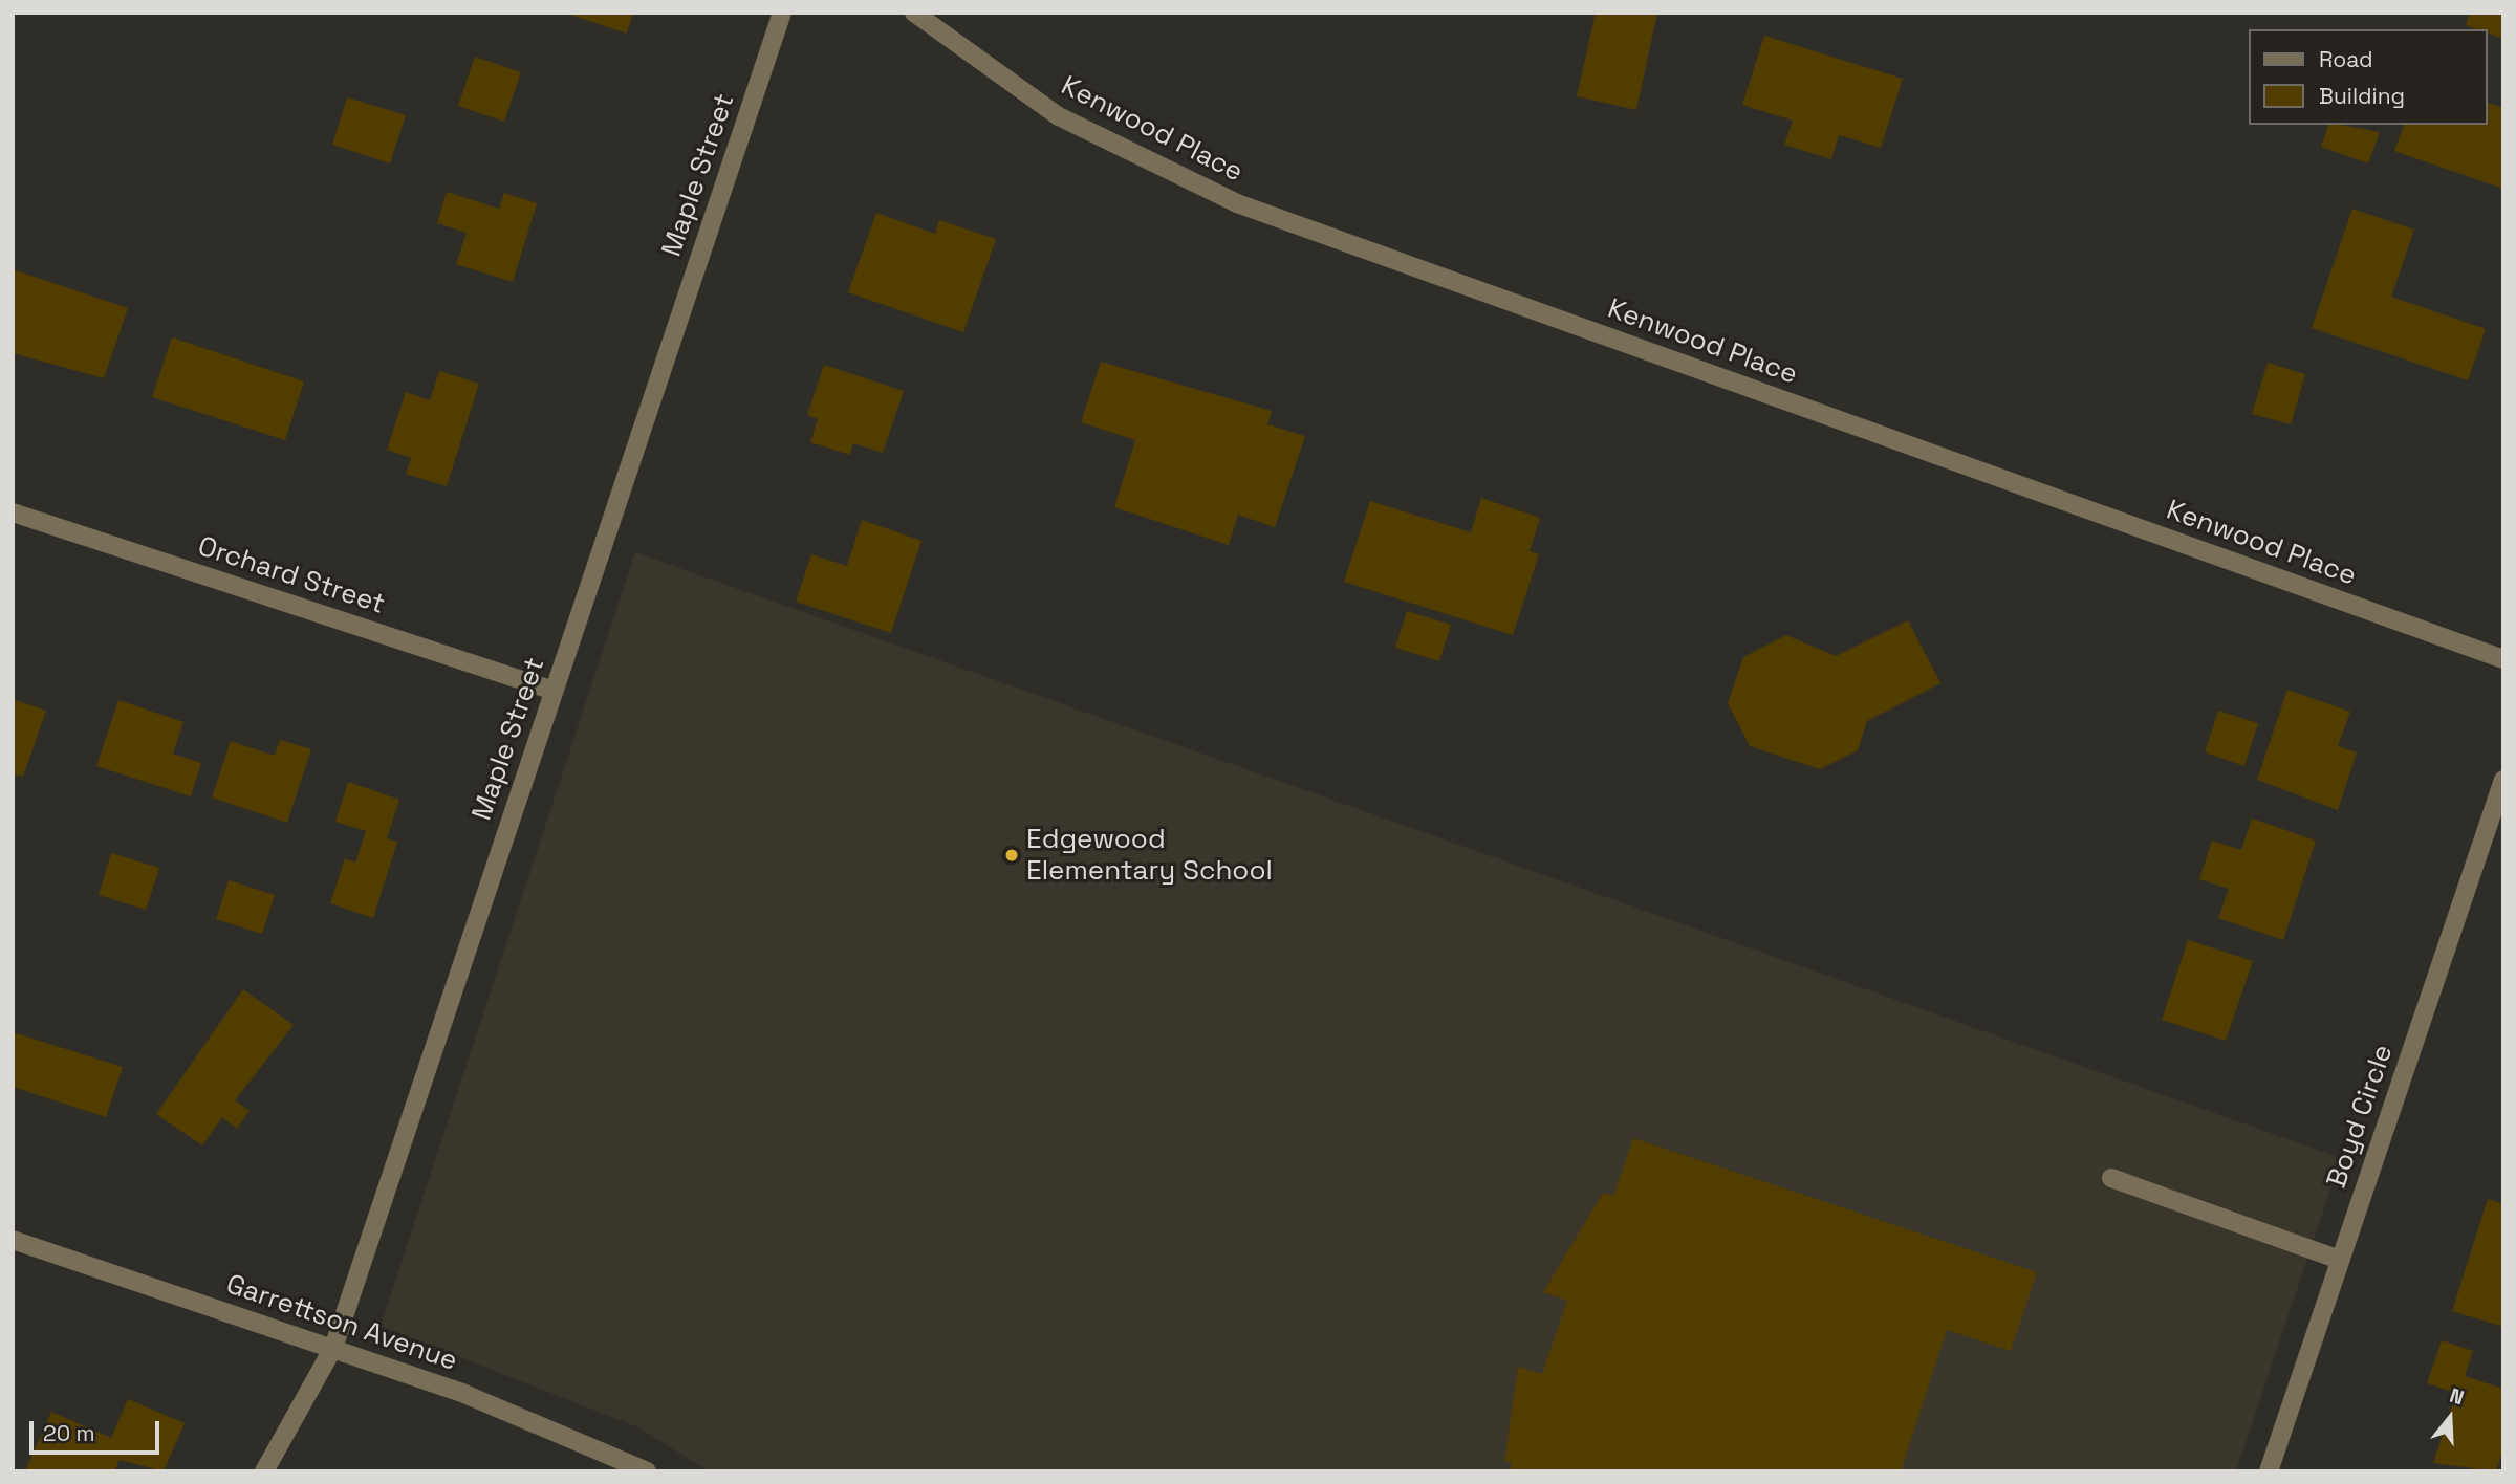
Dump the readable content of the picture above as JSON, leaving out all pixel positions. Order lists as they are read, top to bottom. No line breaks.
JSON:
{"streets":{"street":["Kenwood Place","Maple Street","Orchard Street","Boyd Circle","Garrettson Avenue"]},"crossings":[["Maple Street","Orchard Street"],["Maple Street","Garrettson Avenue"]],"places":["Edgewood Elementary School"],"legend":["Road","Building"],"scale_bar":"20 m","north":"top"}
